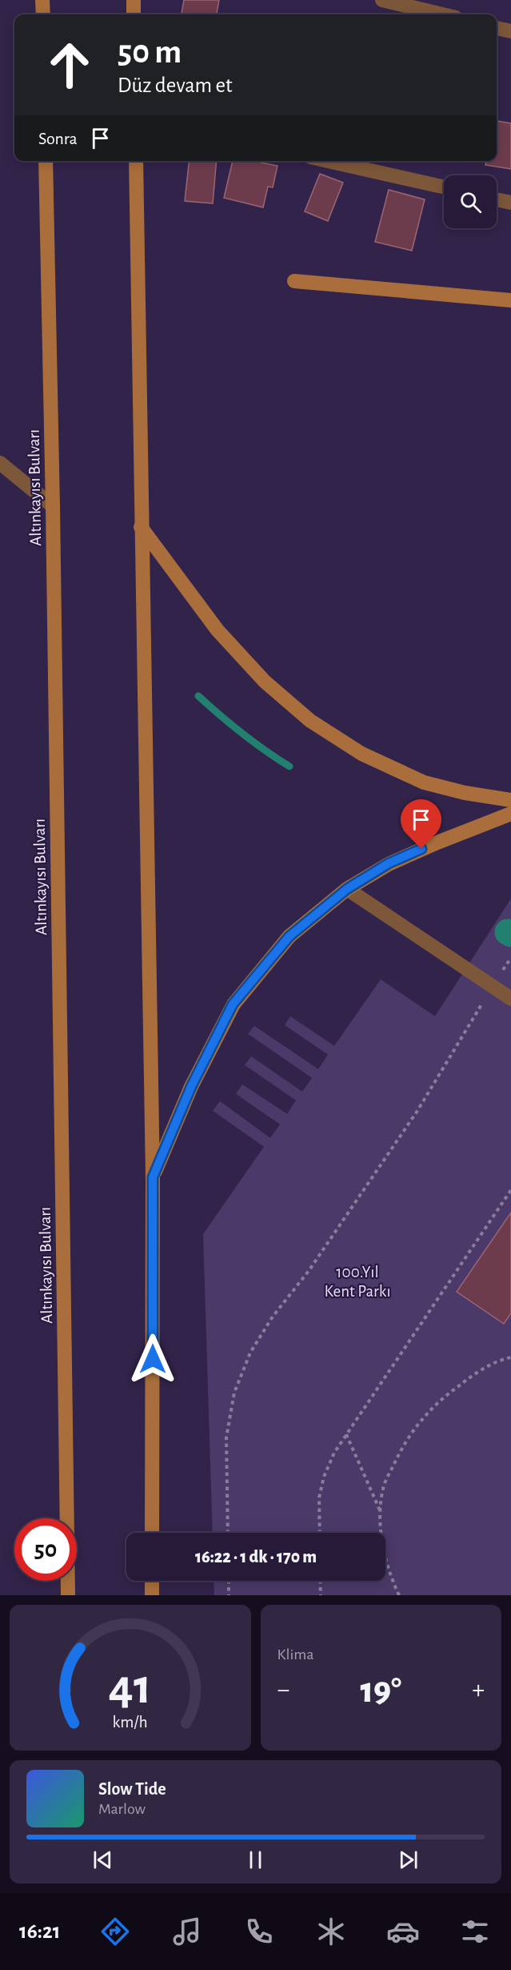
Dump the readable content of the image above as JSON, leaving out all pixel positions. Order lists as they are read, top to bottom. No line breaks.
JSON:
{"streets":{"main road":["Altınkayısı Bulvarı"]},"parks":["100.Yıl Kent Parkı"],"page":{"turn":["50 m","Düz devam et"],"then":"Sonra","limit":"50","trip":"16:22 · 1 dk · 170 m","tile":"Klima","heat":["−","19°","+"],"song":["Slow Tide","Marlow"],"tabs":"16:21","gauge":["41","km/h"]}}
